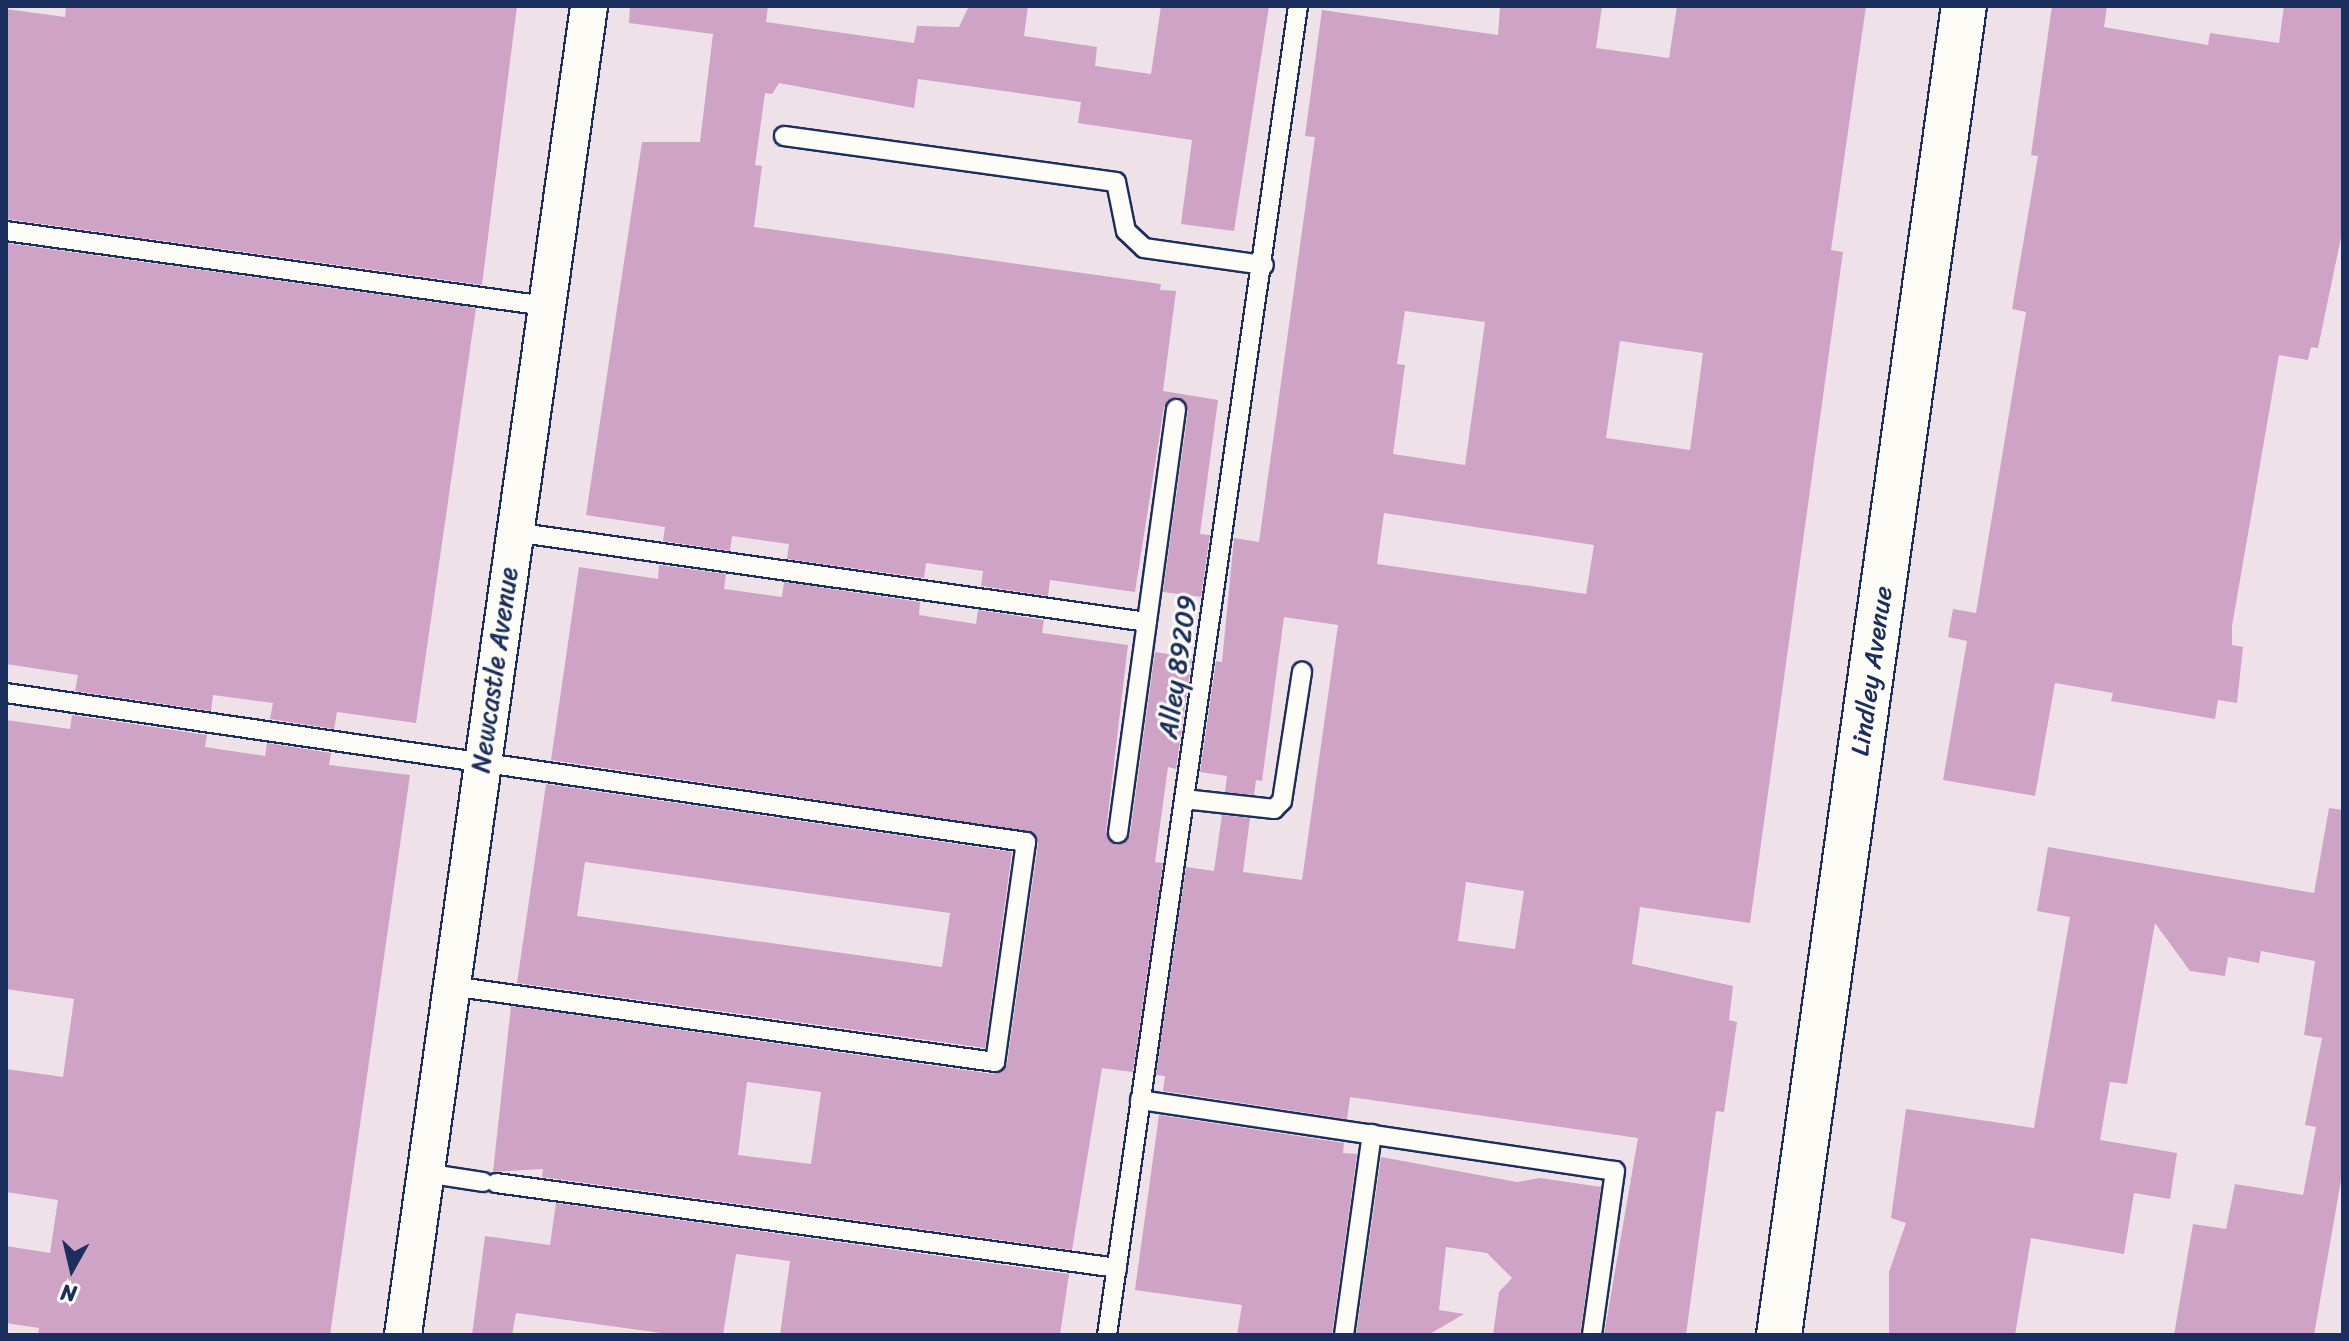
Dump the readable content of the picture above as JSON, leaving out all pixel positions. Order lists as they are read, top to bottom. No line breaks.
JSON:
{"streets":{"main road":["Lindley Avenue"],"street":["Newcastle Avenue"],"lane":["Alley 89209"]},"north":"bottom"}
